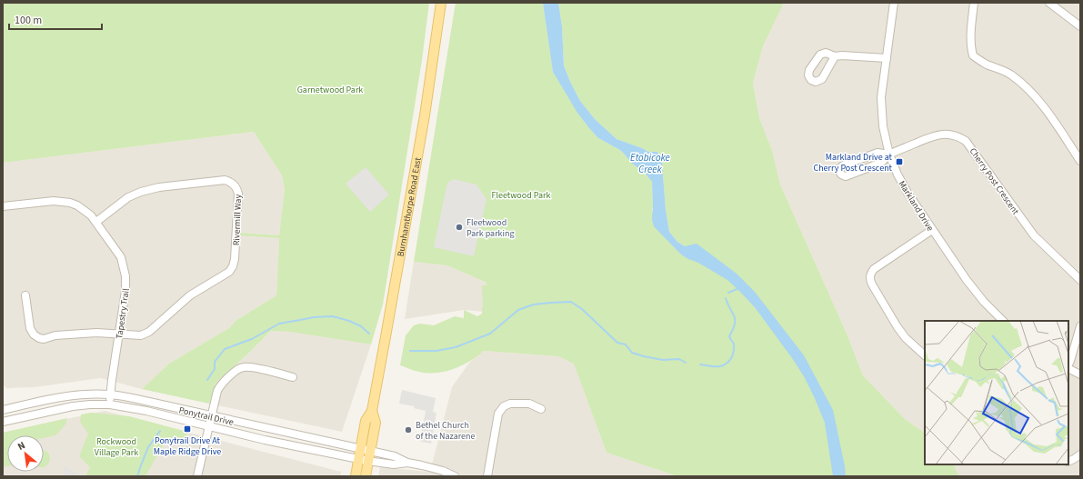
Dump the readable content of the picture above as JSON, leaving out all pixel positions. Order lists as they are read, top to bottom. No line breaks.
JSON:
{"streets":{"main road":["Burnhamthorpe Road East"],"street":["Cherry Post Crescent","Markland Drive","Rivermill Way","Tapestry Trail","Ponytrail Drive"]},"crossings":[["Cherry Post Crescent","Markland Drive"],["Burnhamthorpe Road East","Ponytrail Drive"],["Rivermill Way","Tapestry Trail"],["Tapestry Trail","Ponytrail Drive"]],"water":["Etobicoke Creek"],"parks":["Garnetwood Park","Fleetwood Park","Rockwood Village Park"],"places":{"transit":["Markland Drive at Cherry Post Crescent","Ponytrail Drive At Maple Ridge Drive"],"other":["Fleetwood Park parking","Bethel Church of the Nazarene"]},"scale_bar":"100 m","north":"top left"}
